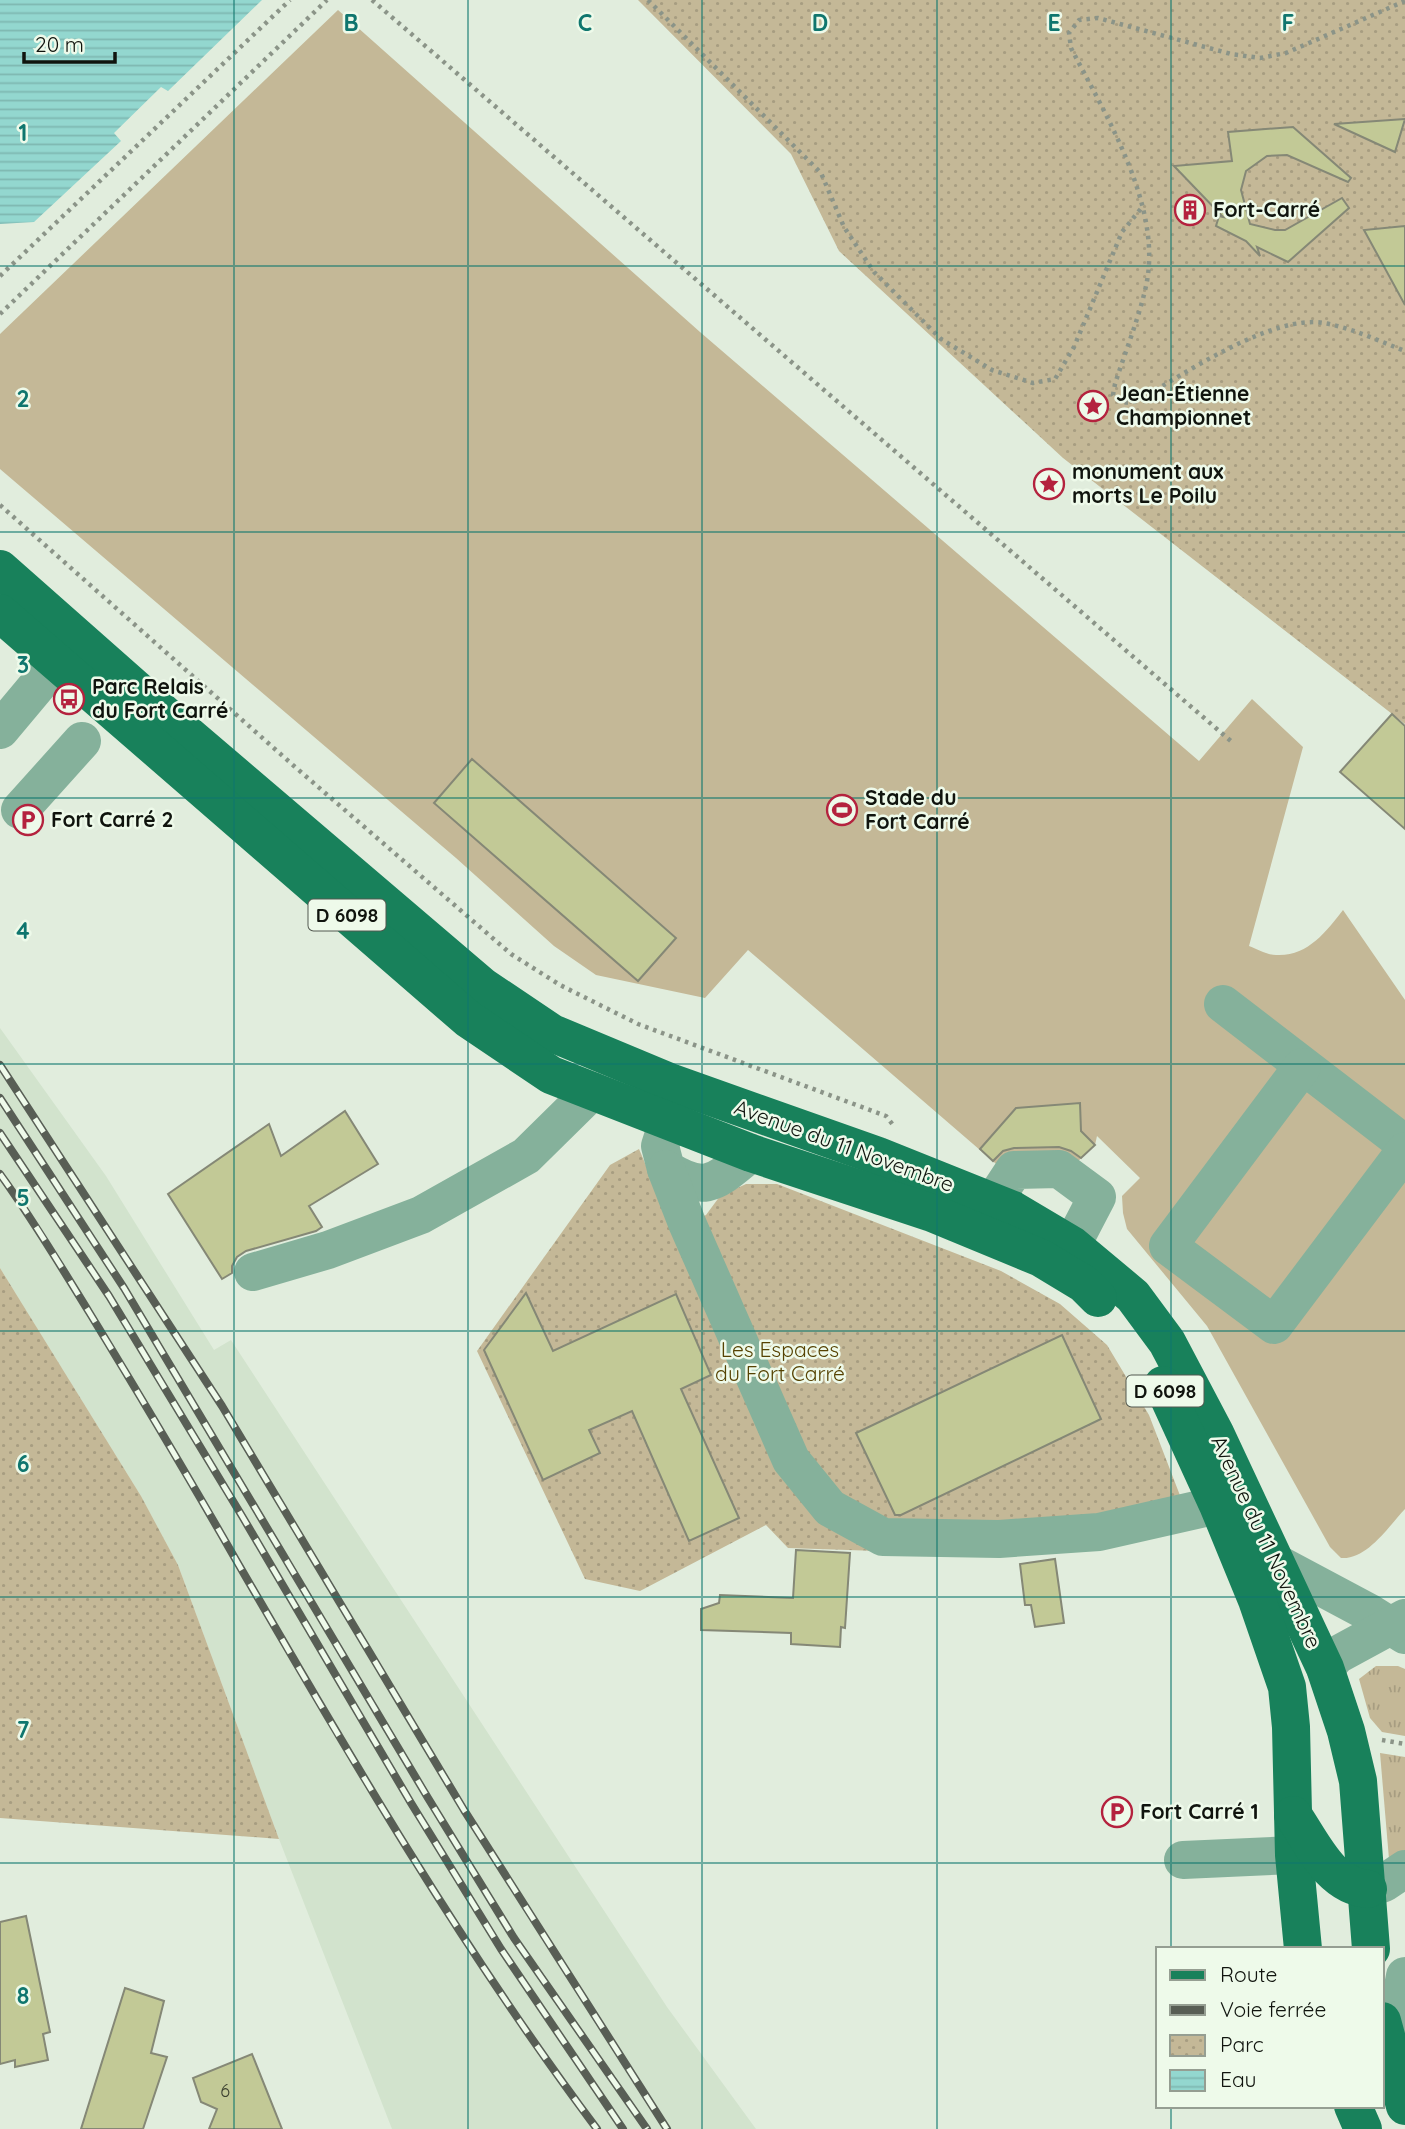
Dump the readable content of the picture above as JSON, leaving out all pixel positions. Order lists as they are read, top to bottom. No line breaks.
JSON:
{"streets":{"main road":["D 6098","Avenue du 11 Novembre"]},"parks":["Les Espaces du Fort Carré"],"places":{"building":["Fort-Carré"],"place":["Jean-Étienne Championnet","monument aux morts Le Poilu"],"bus stop":["Parc Relais du Fort Carré"],"sports":["Stade du Fort Carré"],"parking":["Fort Carré 2","Fort Carré 1"]},"house_numbers":["6"],"legend":["Route","Voie ferrée","Parc","Eau"],"scale_bar":"20 m","grid":{"columns":["B","C","D","E","F"],"rows":["1","2","3","4","5","6","7","8"]}}
